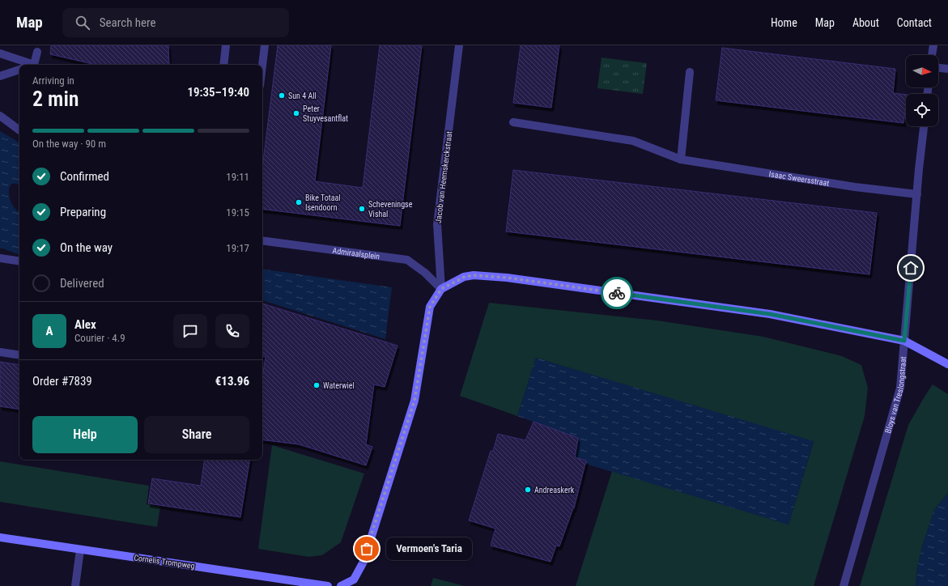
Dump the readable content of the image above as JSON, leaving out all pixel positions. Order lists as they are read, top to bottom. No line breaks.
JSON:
{"streets":{"street":["Jacob van Heemskerckstraat","Isaac Sweersstraat","Admiraalsplein","Bloys van Treslongstraat","Cornelis Trompweg"]},"crossings":[["Jacob van Heemskerckstraat","Admiraalsplein"],["Isaac Sweersstraat","Bloys van Treslongstraat"]],"places":["Sun 4 All","Peter Stuyvesantflat","Bike Totaal Isendoorn","Scheveningse Vishal","Waterwiel","Andreaskerk","Vermoen's Taria"],"north":"right","page":{"header":"Map","search":"Search here","nav":["Home","Map","About","Contact"],"heading":["2 min","Arriving in","19:35–19:40"],"panel":["Alex","Courier · 4.9","Order #7839","€13.96"],"bar":"On the way · 90 m","list":[["Confirmed","19:11"],["Preparing","19:15"],["On the way","19:17"],"Delivered"],"round":"A","buttons":["Help","Share"],"bubble":"Vermoen's Taria"}}
